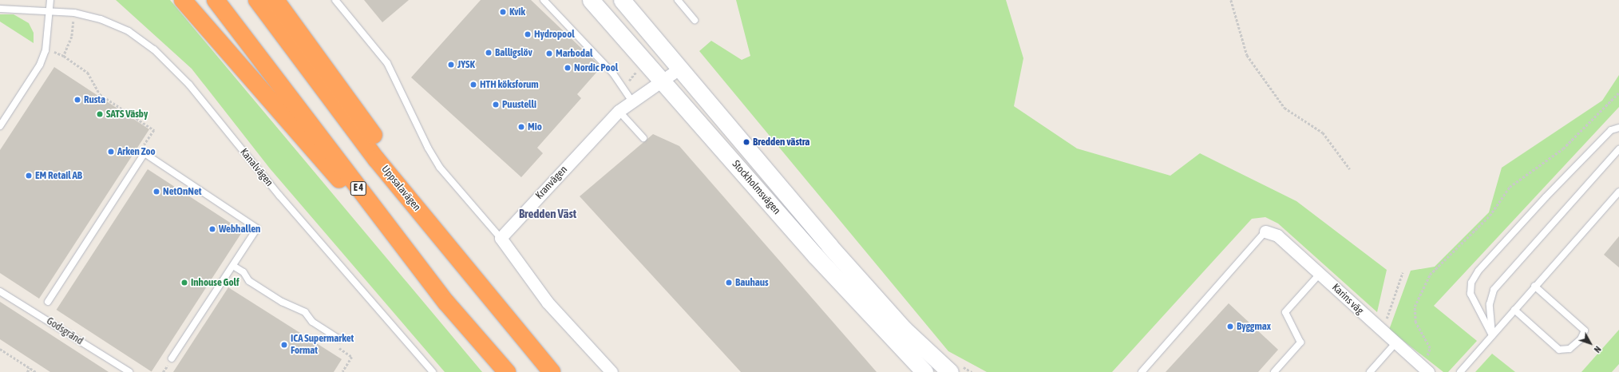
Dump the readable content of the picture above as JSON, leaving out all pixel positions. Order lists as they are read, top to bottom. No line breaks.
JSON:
{"streets":{"highway":["E 4","Uppsalavägen"],"main road":["Stockholmsvägen"],"street":["Kranvägen","Karins väg"],"lane":["Kanalvägen","Godsgränd"]},"crossings":[["Kranvägen","Stockholmsvägen"]],"districts":["Bredden Väst"],"places":["Kvik","Hydropool","Balligslöv","Marbodal","JYSK","Nordic Pool","HTH köksforum","Rusta","Puustelli","SATS Väsby","Mio","Bredden västra","Arken Zoo","EM Retail AB","NetOnNet","Webhallen","Inhouse Golf","Bauhaus","Byggmax","ICA Supermarket Format"],"north":"bottom right"}
